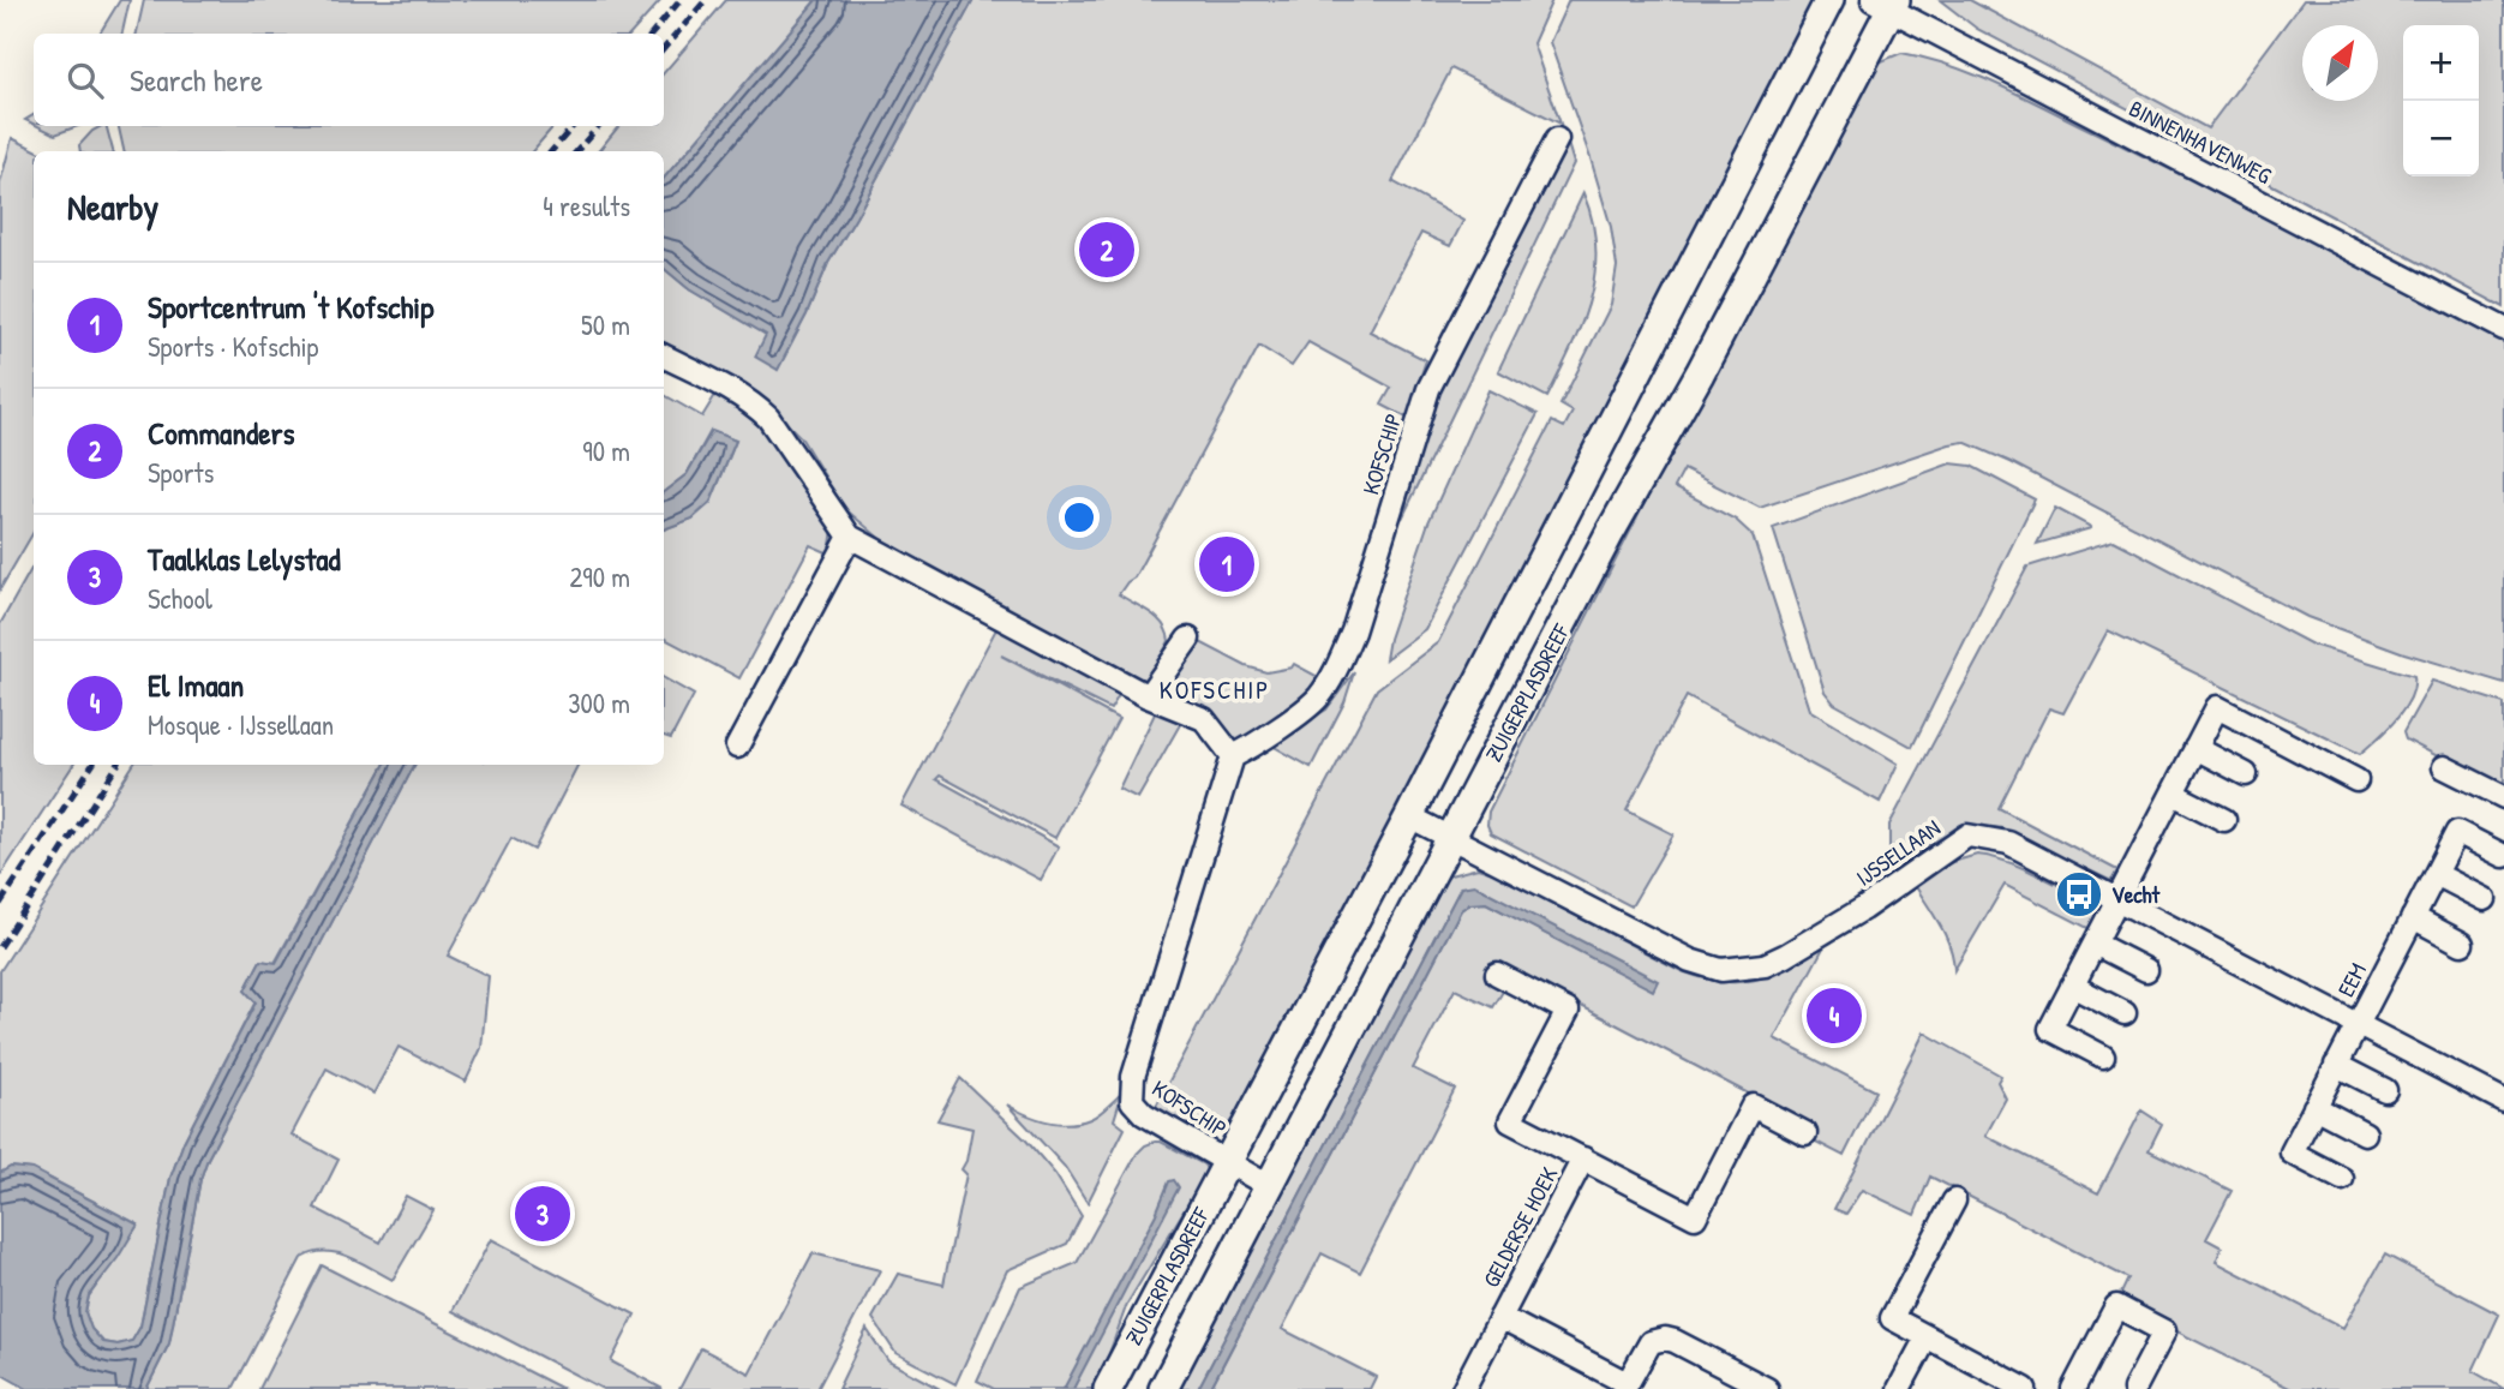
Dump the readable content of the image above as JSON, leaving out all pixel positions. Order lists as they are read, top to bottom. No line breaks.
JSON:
{"streets":{"main road":["ZUIGERPLASDREEF"],"street":["BINNENHAVENWEG","KOFSCHIP","IJSSELLAAN","EEM","GELDERSE HOEK"]},"crossings":[["BINNENHAVENWEG","ZUIGERPLASDREEF"],["KOFSCHIP","ZUIGERPLASDREEF"],["ZUIGERPLASDREEF","IJSSELLAAN"],["IJSSELLAAN","EEM"]],"districts":["KOFSCHIP"],"places":{"bus stop":["Vecht"]},"north":"top right","page":{"map_buttons":["+","−"],"search":"Search here","heading":["Nearby","4 results"],"pins":["2","1","4","3"],"list":[{"mark":"1","name":"Sportcentrum 't Kofschip","note":"Sports · Kofschip","value":"50 m"},{"mark":"2","name":"Commanders","note":"Sports","value":"90 m"},{"mark":"3","name":"Taalklas Lelystad","note":"School","value":"290 m"},{"mark":"4","name":"El Imaan","note":"Mosque · IJssellaan","value":"300 m"}]}}
